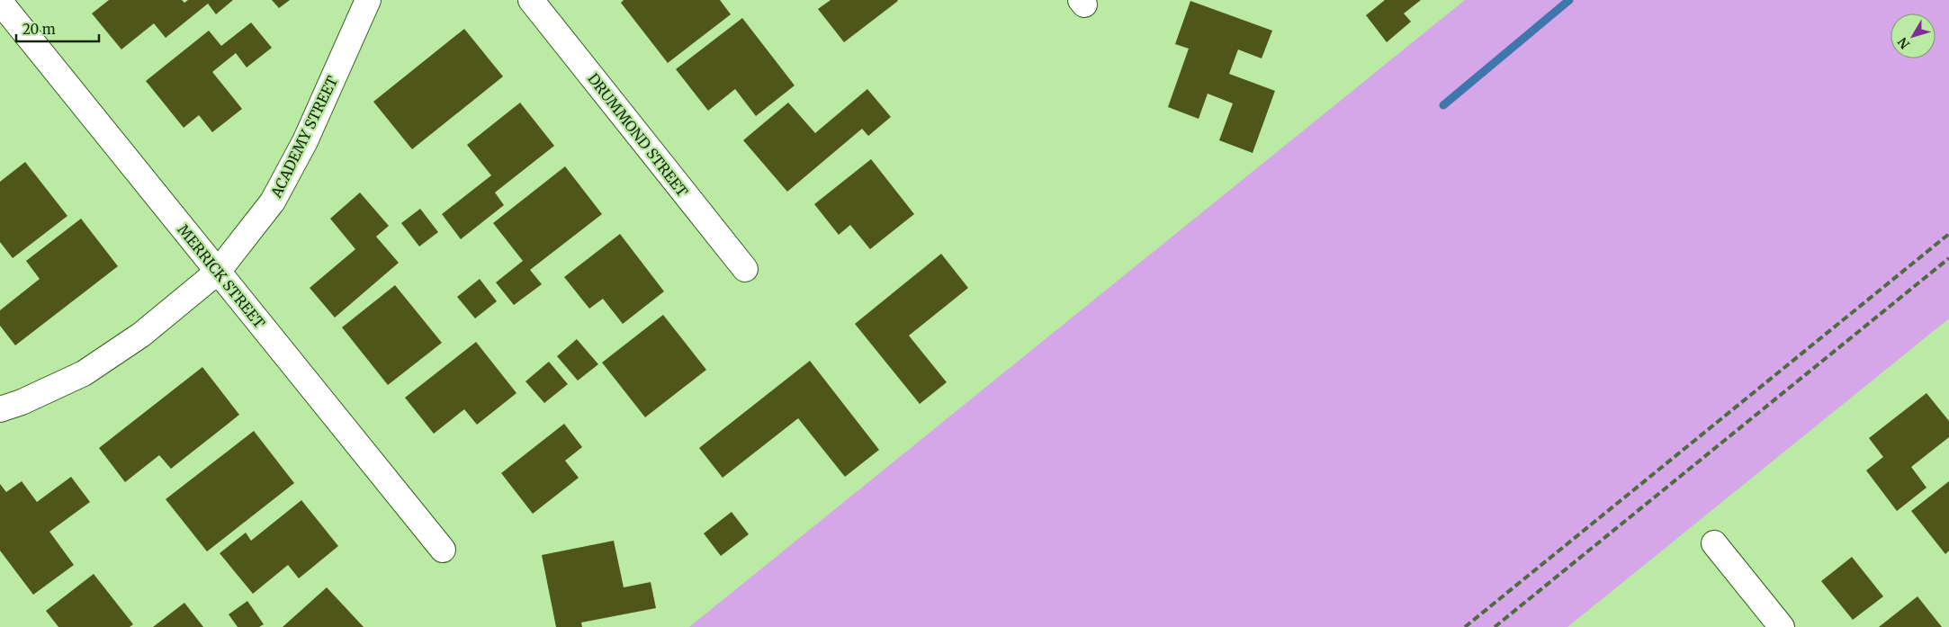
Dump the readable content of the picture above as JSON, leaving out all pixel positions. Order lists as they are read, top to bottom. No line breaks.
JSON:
{"streets":{"street":["DRUMMOND STREET","ACADEMY STREET","MERRICK STREET"]},"crossings":[["ACADEMY STREET","MERRICK STREET"]],"scale_bar":"20 m","north":"bottom left"}
